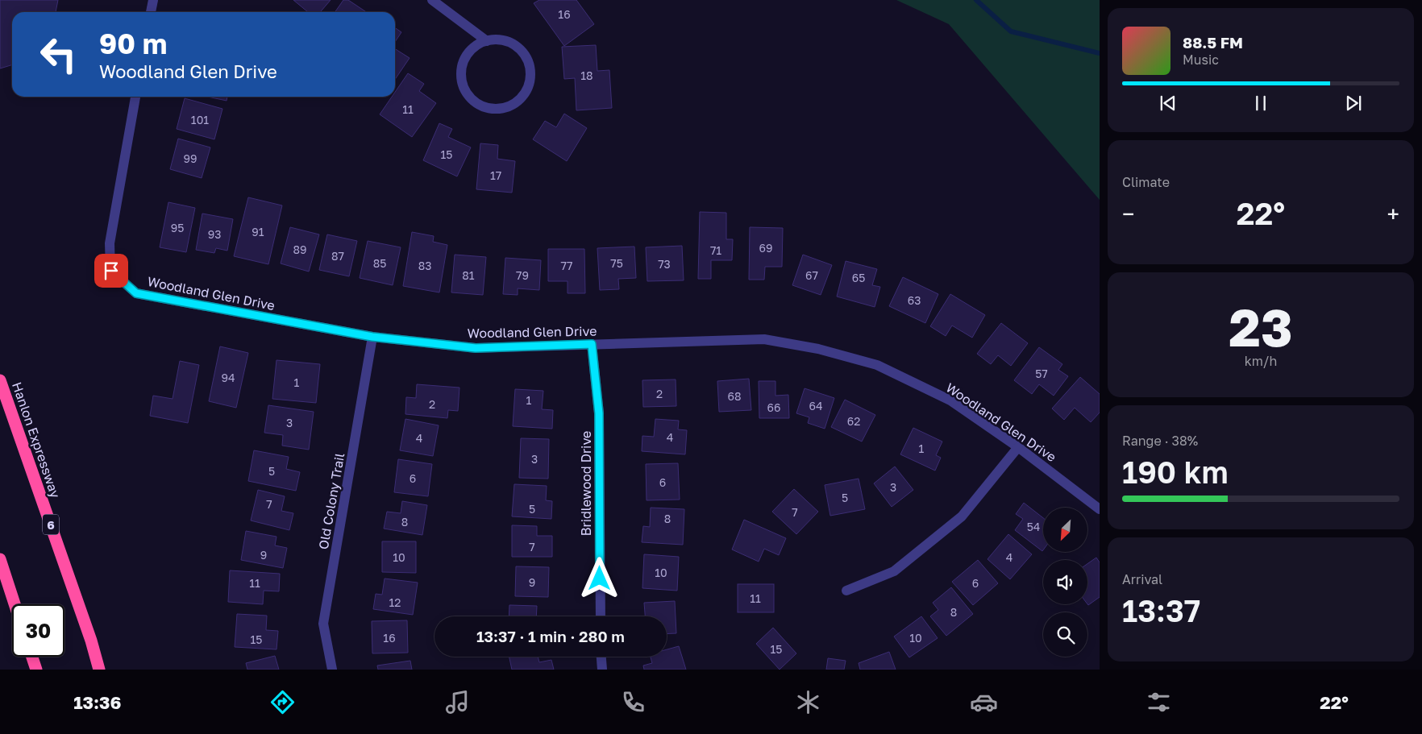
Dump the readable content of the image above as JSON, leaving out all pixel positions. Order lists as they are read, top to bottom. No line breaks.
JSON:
{"streets":{"highway":["Hanlon Expressway","6"],"street":["Woodland Glen Drive","Bridlewood Drive","Old Colony Trail"]},"crossings":[["Woodland Glen Drive","Bridlewood Drive"],["Woodland Glen Drive","Old Colony Trail"]],"house_numbers":["16","18","11","101","15","99","17","95","91","93","69","89","71","87","85","75","73","83","77","81","79","67","65","63","57","94","1","2","68","1","2","64","66","62","3","4","4","1","3","5","6","6","3","5","7","5","7","8","8","54","7","9","10","4","10","9","11","6","11","12","8","16","10","15","15"],"north":"bottom left","page":{"turn":["90 m","Woodland Glen Drive"],"song":["88.5 FM","Music"],"tile":["Climate",["23","km/h"],["Range · 38%","190 km"],["Arrival","13:37"]],"heat":["−","22°","+"],"limit":"30","trip":"13:37 · 1 min · 280 m","tabs":["13:36","22°"]}}
